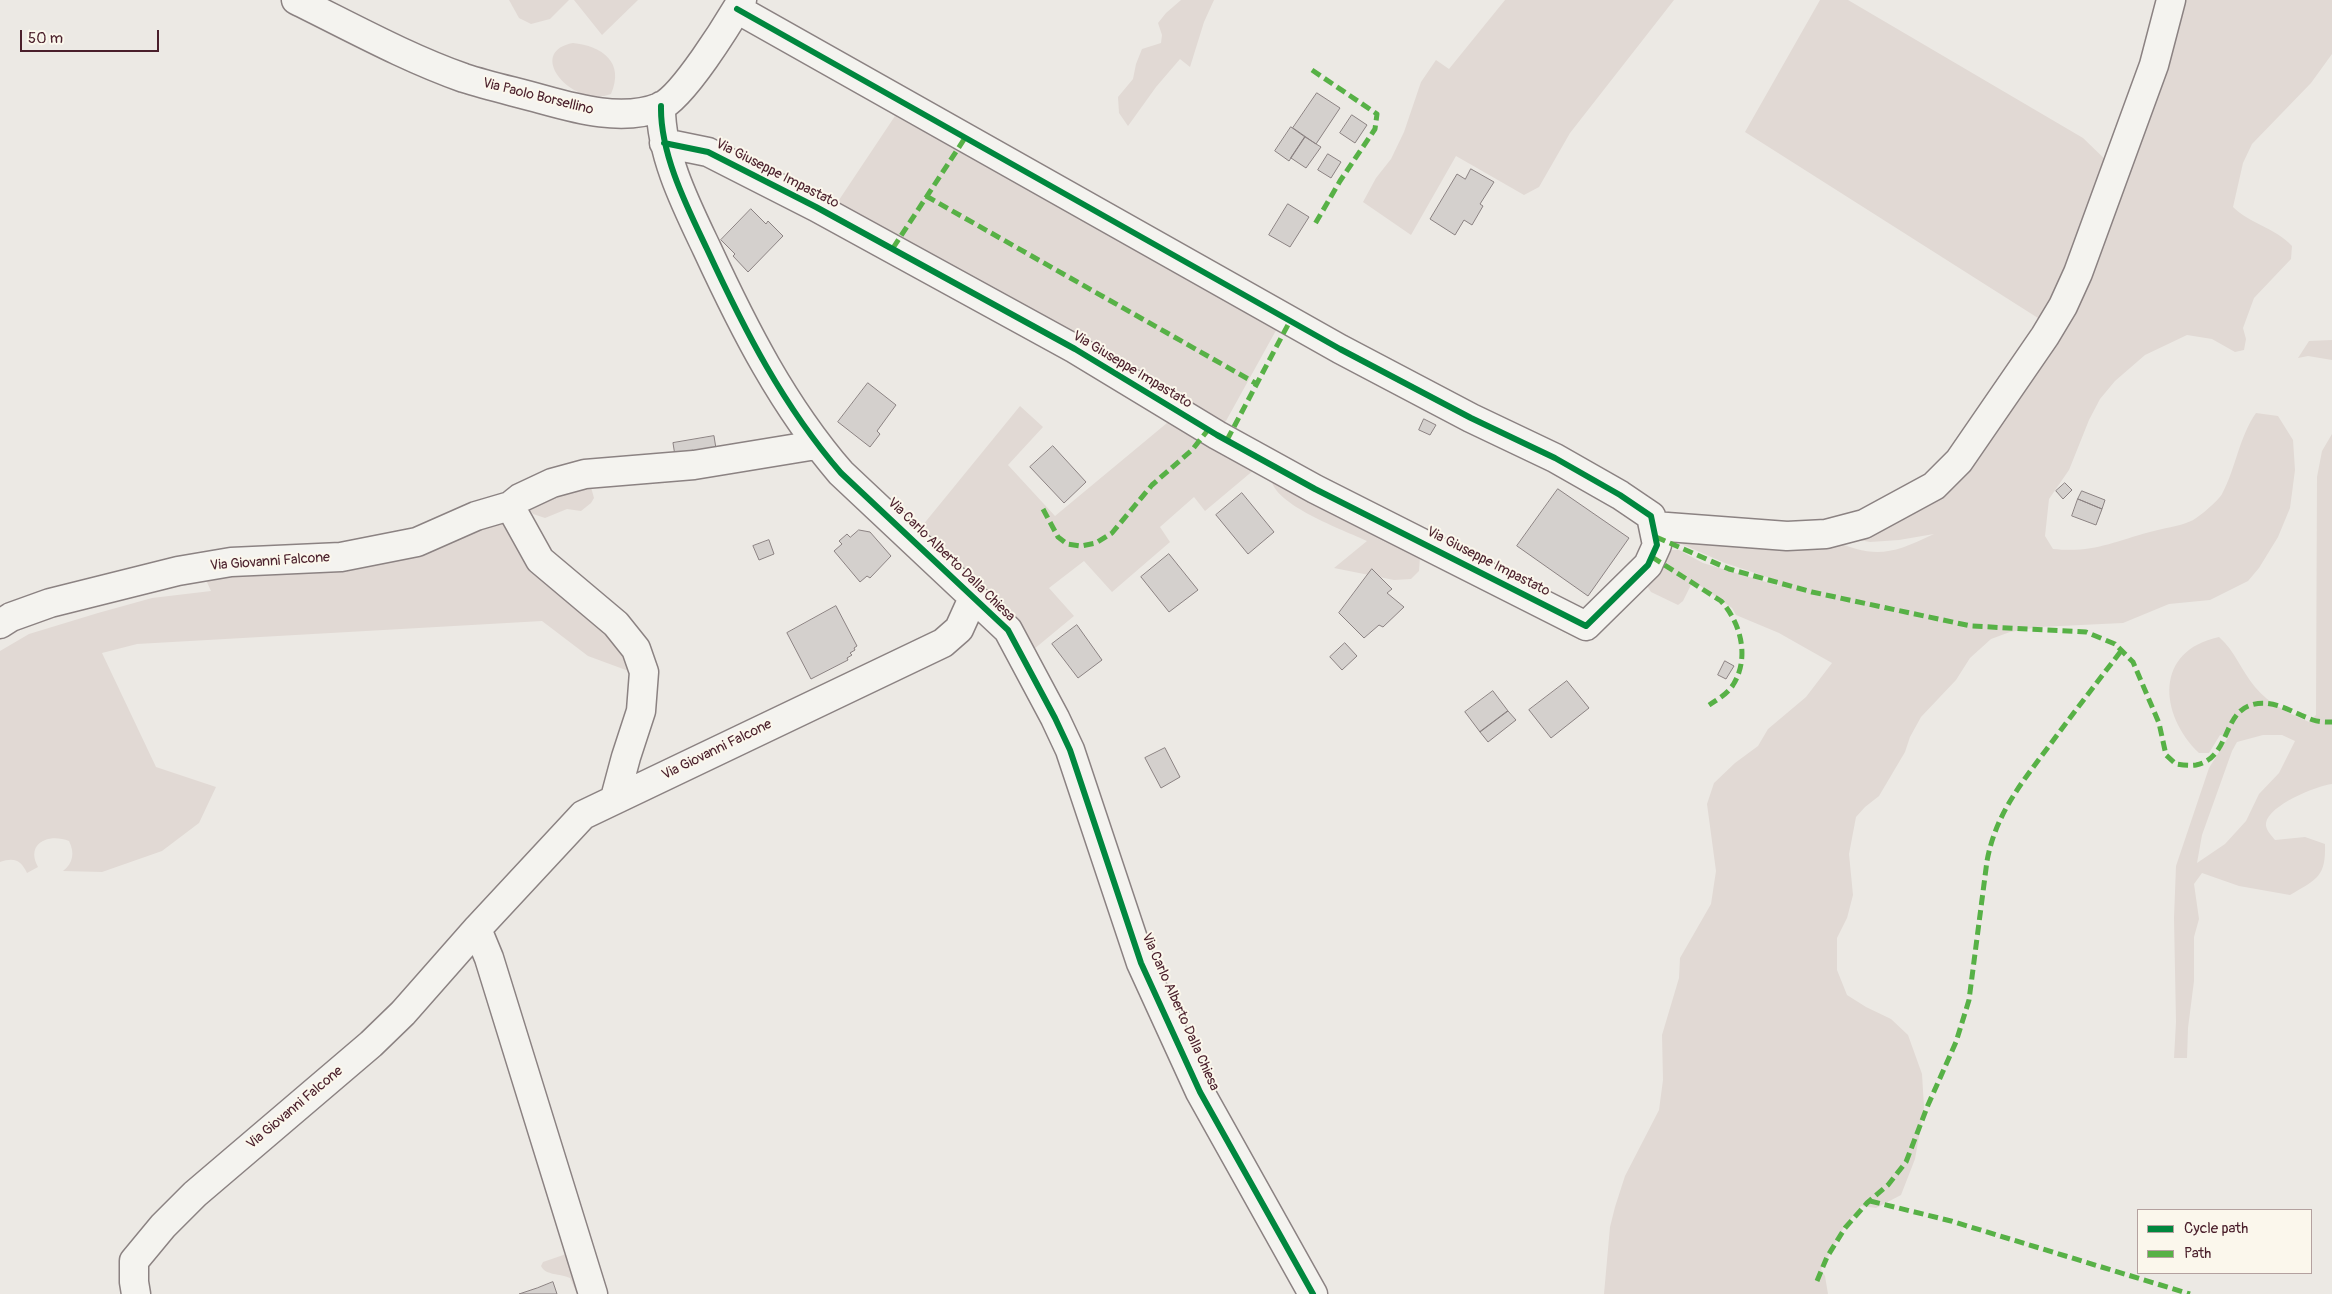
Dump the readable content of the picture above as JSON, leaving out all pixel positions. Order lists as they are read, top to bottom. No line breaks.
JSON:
{"streets":{"street":["Via Paolo Borsellino","Via Giuseppe Impastato","Via Carlo Alberto Dalla Chiesa","Via Giovanni Falcone"]},"crossings":[["Via Paolo Borsellino","Via Carlo Alberto Dalla Chiesa"],["Via Giuseppe Impastato","Via Carlo Alberto Dalla Chiesa"],["Via Carlo Alberto Dalla Chiesa","Via Giovanni Falcone"]],"legend":["Cycle path","Path"],"scale_bar":"50 m"}
